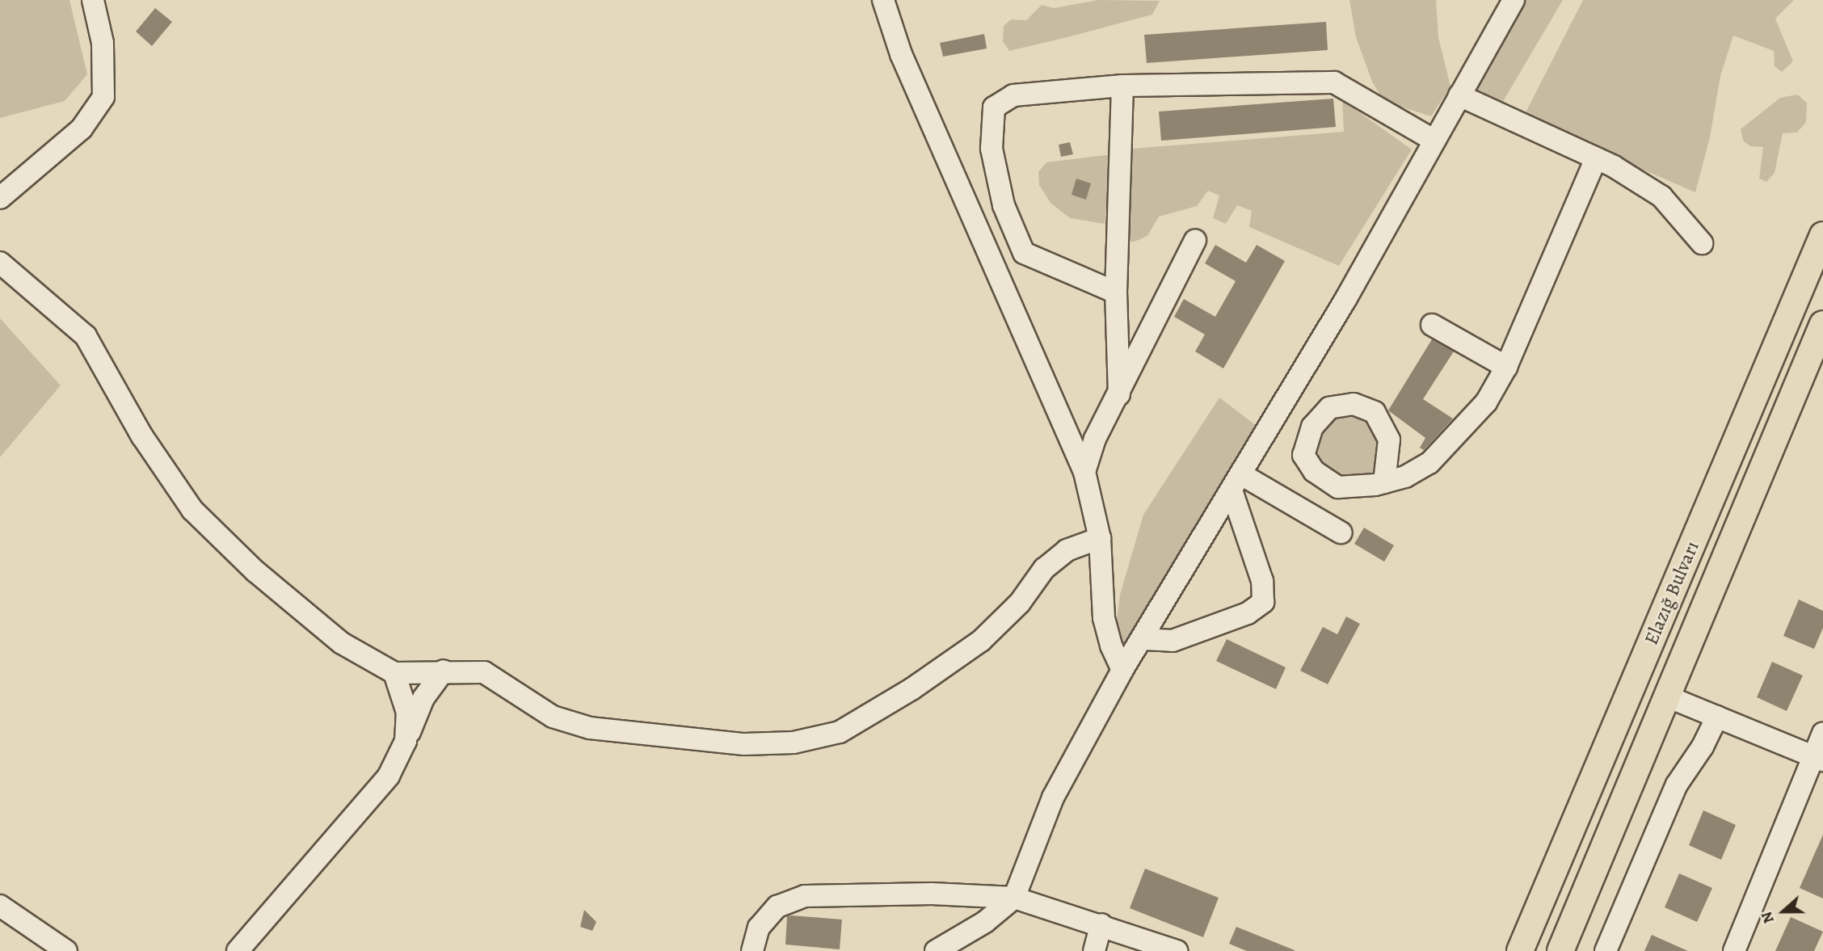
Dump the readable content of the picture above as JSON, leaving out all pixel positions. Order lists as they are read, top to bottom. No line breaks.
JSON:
{"streets":{"main road":["Elazığ Bulvarı"]},"north":"left"}
